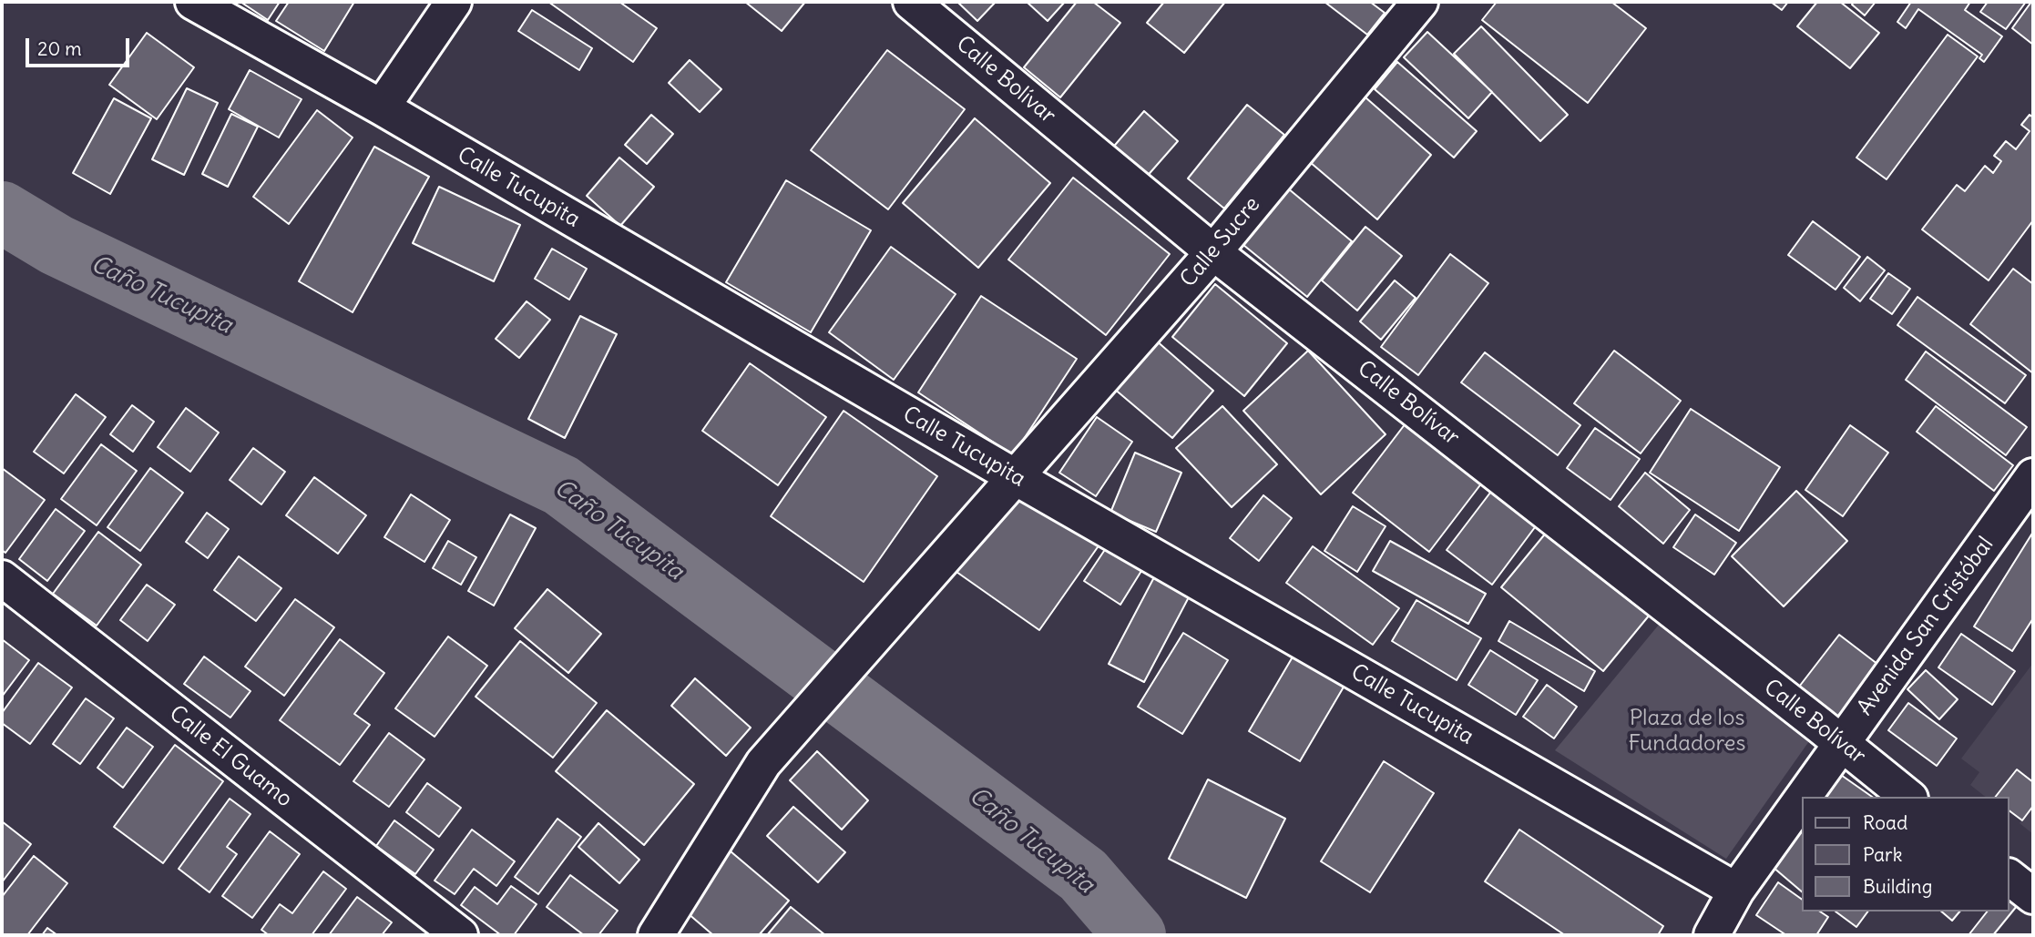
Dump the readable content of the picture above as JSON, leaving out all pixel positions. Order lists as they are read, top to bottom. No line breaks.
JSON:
{"streets":{"street":["Calle Bolívar","Calle Tucupita","Calle Sucre","Avenida San Cristóbal","Calle El Guamo"]},"crossings":[["Calle Bolívar","Calle Sucre"],["Calle Bolívar","Avenida San Cristóbal"],["Calle Tucupita","Calle Sucre"],["Calle Tucupita","Avenida San Cristóbal"]],"water":["Caño Tucupita"],"parks":["Plaza de los Fundadores"],"legend":["Road","Park","Building"],"scale_bar":"20 m"}
